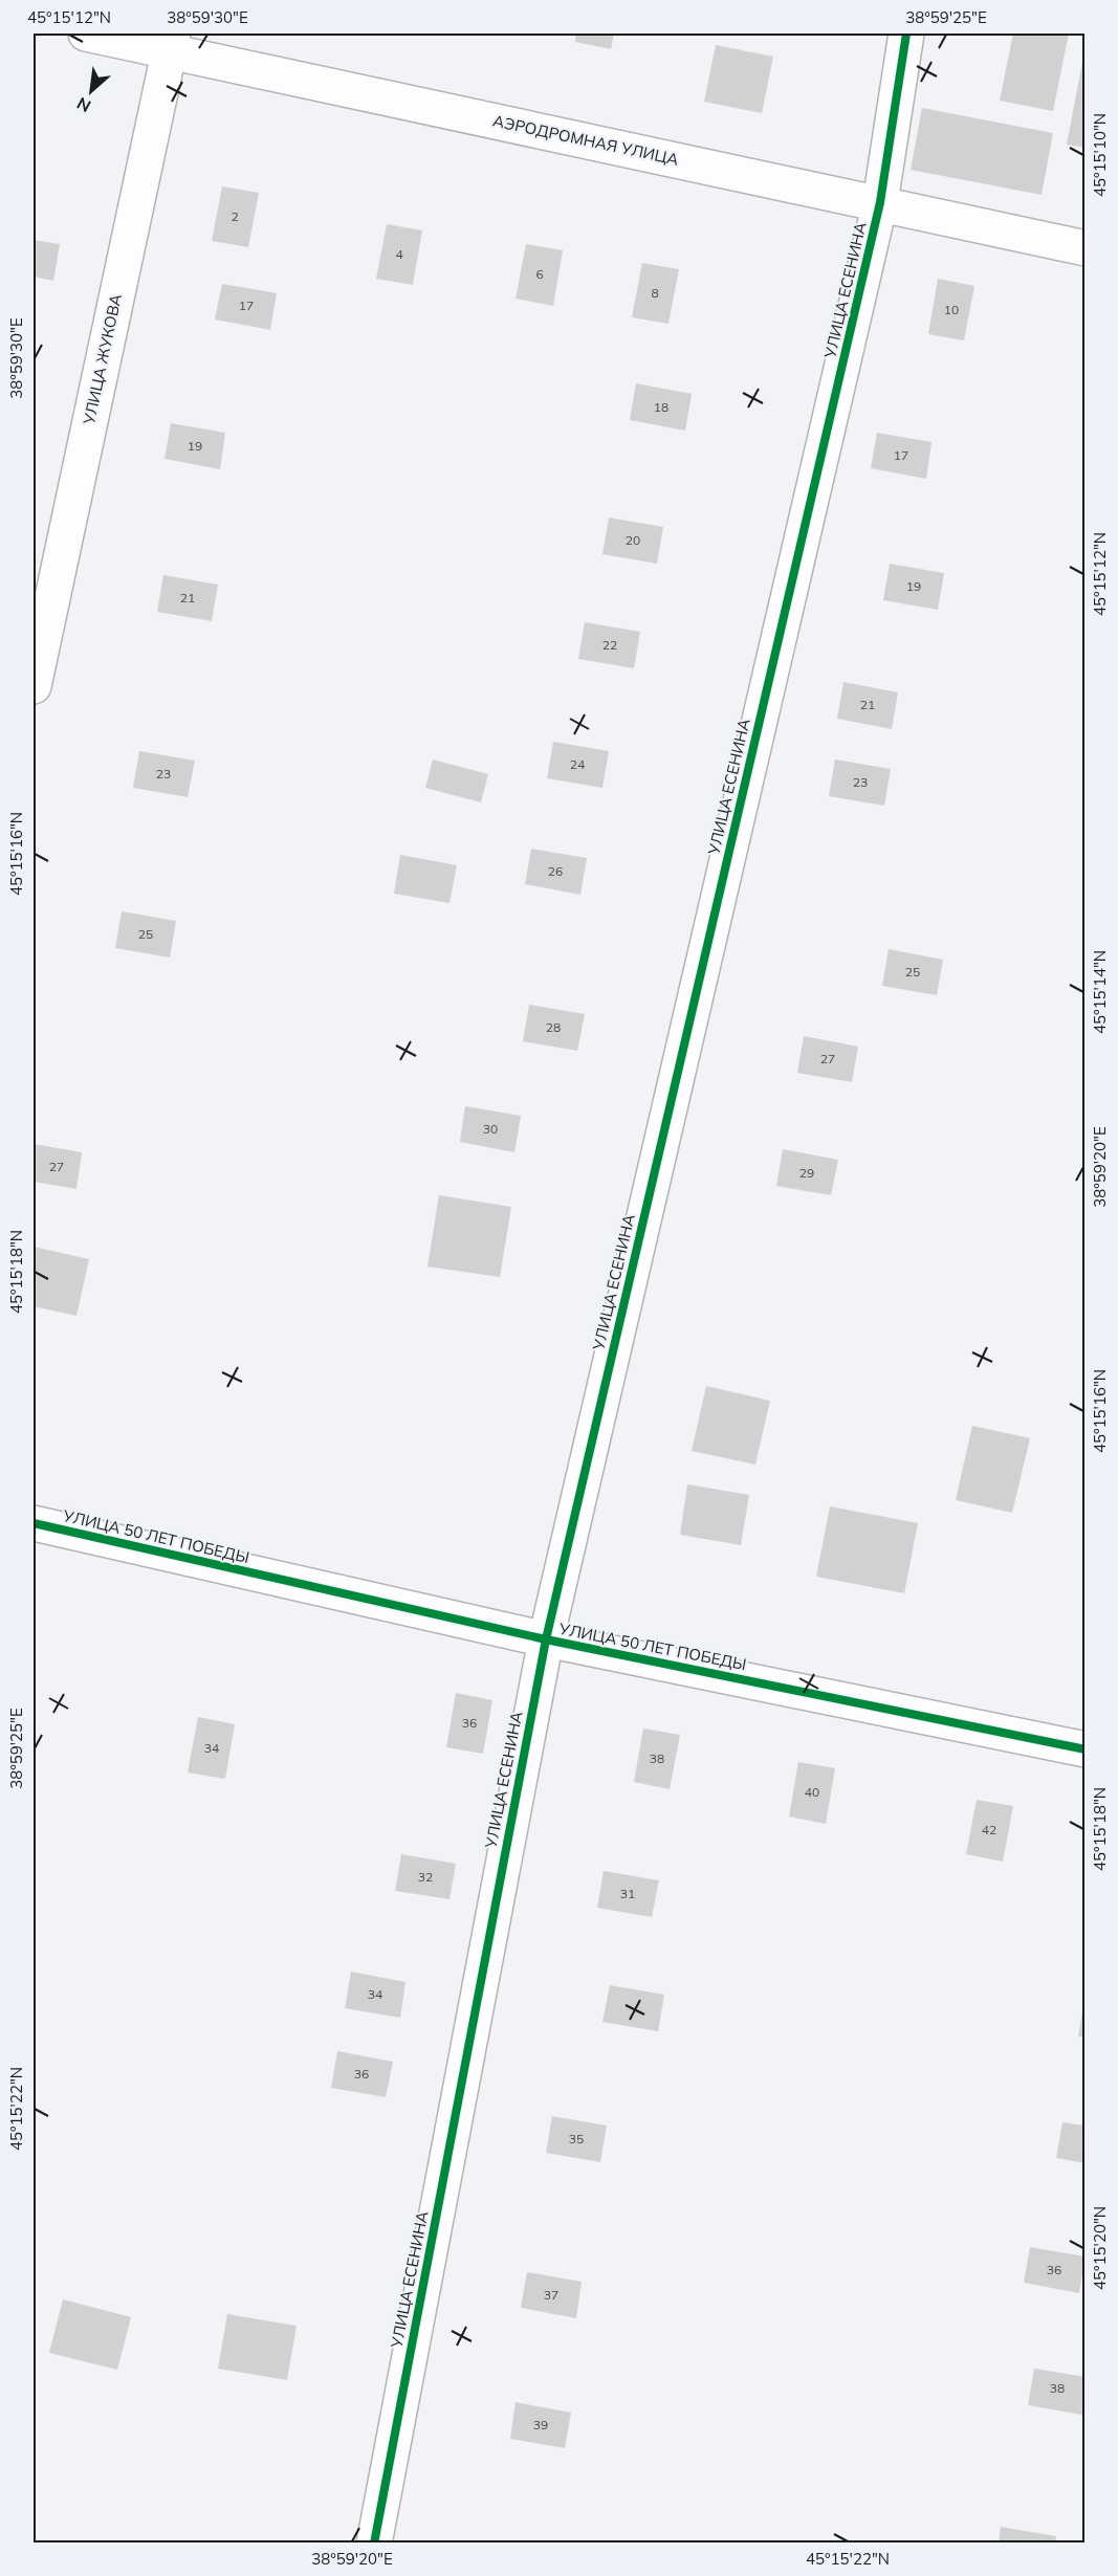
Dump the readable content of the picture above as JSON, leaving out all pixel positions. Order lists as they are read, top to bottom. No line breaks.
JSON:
{"streets":{"street":["АЭРОДРОМНАЯ УЛИЦА","УЛИЦА ЕСЕНИНА","УЛИЦА ЖУКОВА","УЛИЦА 50 ЛЕТ ПОБЕДЫ"]},"crossings":[["АЭРОДРОМНАЯ УЛИЦА","УЛИЦА ЕСЕНИНА"],["АЭРОДРОМНАЯ УЛИЦА","УЛИЦА ЖУКОВА"],["УЛИЦА ЕСЕНИНА","УЛИЦА 50 ЛЕТ ПОБЕДЫ"]],"house_numbers":["2","4","6","8","17","10","18","19","17","20","19","21","22","21","24","23","23","26","25","25","28","27","30","27","29","36","34","38","40","42","32","31","34","36","35","36","37","38","39"],"north":"bottom left","coordinates":["45°15'12\"N","38°59'30\"E","38°59'25\"E","45°15'10\"N","45°15'16\"N","45°15'14\"N","38°59'20\"E","45°15'18\"N","45°15'22\"N","45°15'20\"N"]}
